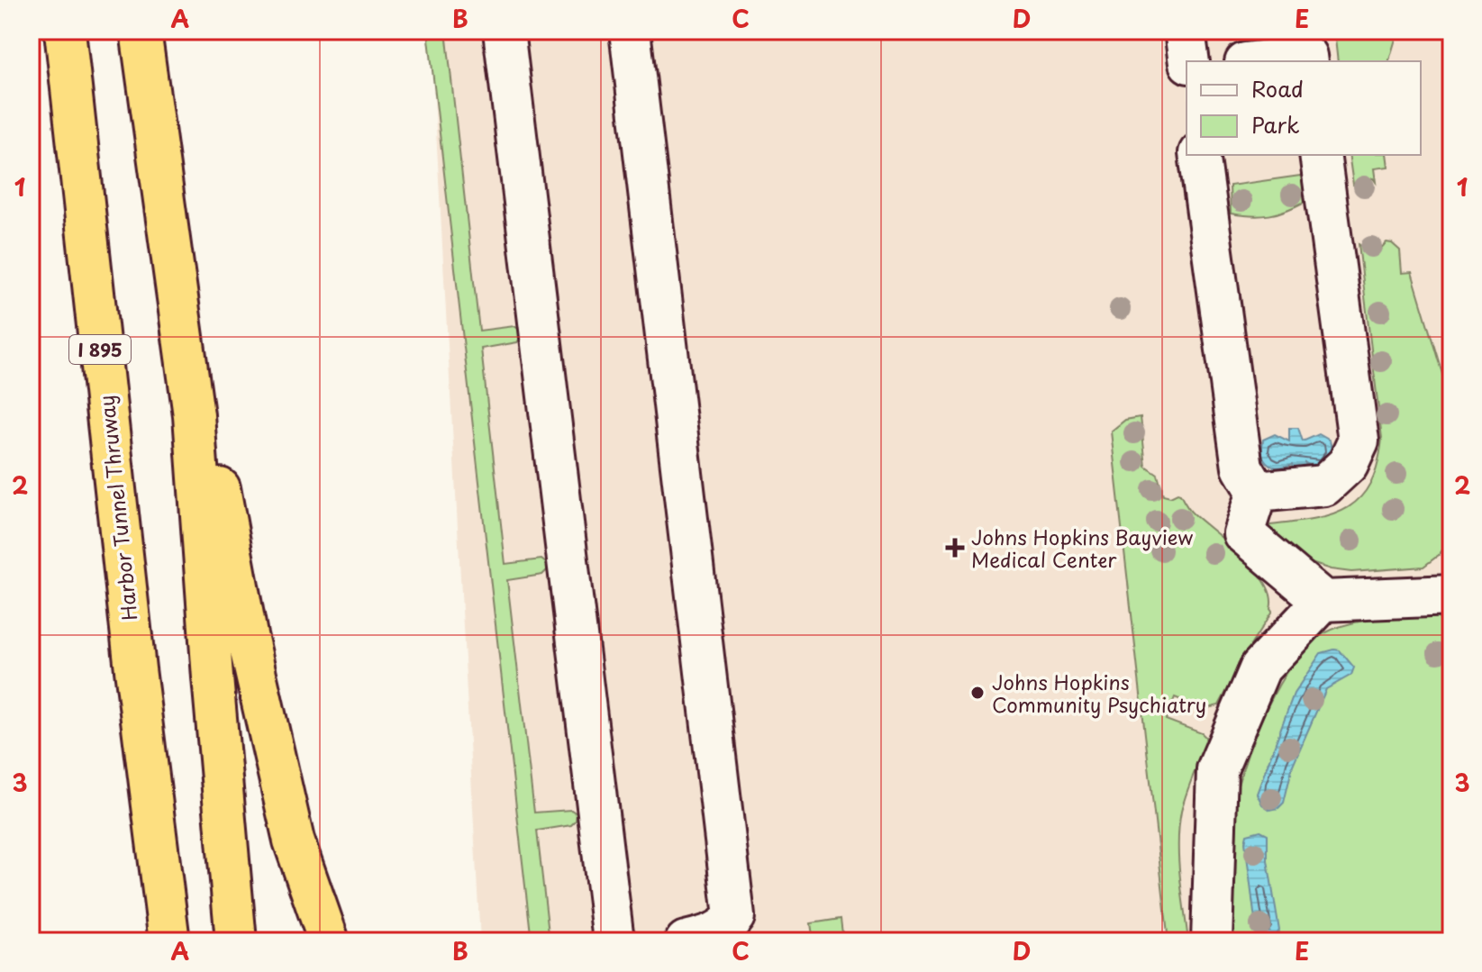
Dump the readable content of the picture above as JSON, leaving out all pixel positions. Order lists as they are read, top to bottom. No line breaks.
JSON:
{"streets":{"highway":["I 895","Harbor Tunnel Thruway"]},"places":{"health":["Johns Hopkins Bayview Medical Center"],"other":["Johns Hopkins Community Psychiatry"]},"legend":["Road","Park"],"grid":{"columns":["A","B","C","D","E"],"rows":["1","2","3"]}}
